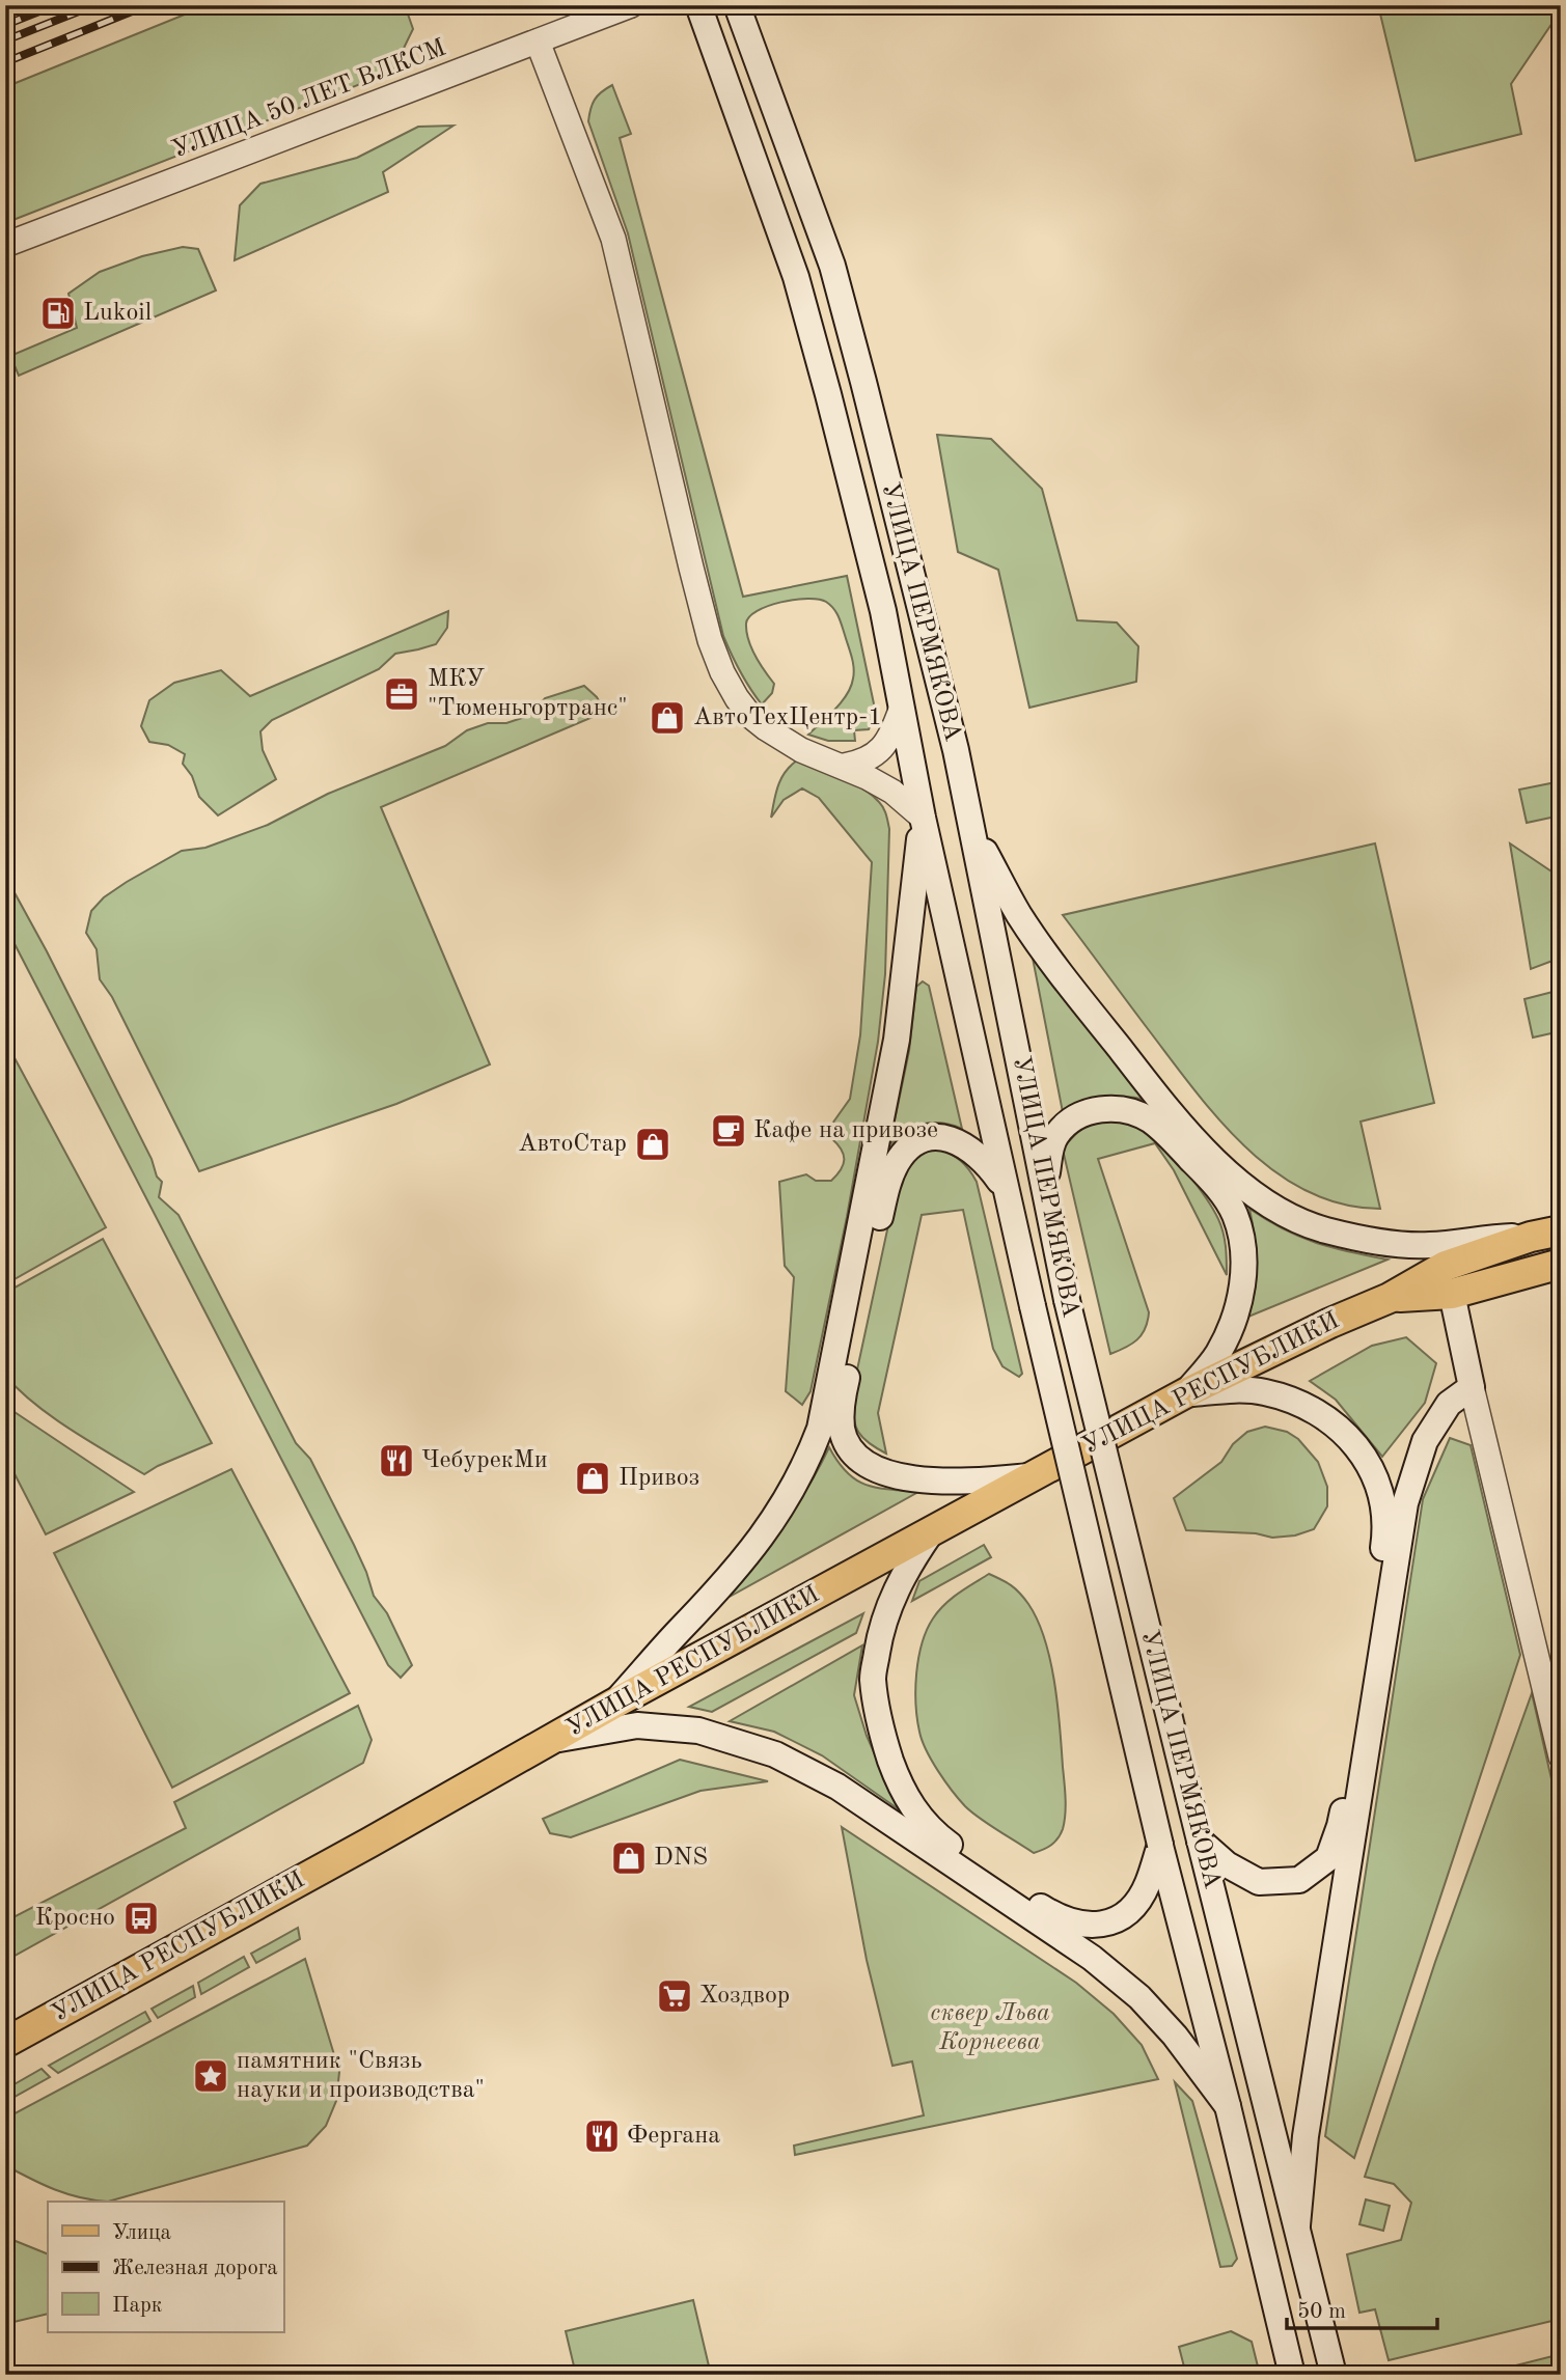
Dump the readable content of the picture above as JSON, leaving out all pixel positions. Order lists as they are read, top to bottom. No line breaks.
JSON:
{"streets":{"main road":["УЛИЦА ПЕРМЯКОВА","УЛИЦА РЕСПУБЛИКИ"],"street":["УЛИЦА 50 ЛЕТ ВЛКСМ"]},"parks":["сквер Льва Корнеева"],"places":{"fuel station":["Lukoil"],"office":["МКУ \"Тюменьгортранс\""],"shop":["АвтоТехЦентр-1","АвтоСтар","Привоз","DNS"],"cafe":["Кафе на привозе"],"restaurant":["ЧебурекМи","Фергана"],"bus stop":["Кросно"],"supermarket":["Хоздвор"],"place":["памятник \"Связь науки и производства\""]},"legend":["Улица","Железная дорога","Парк"],"scale_bar":"50 m"}
